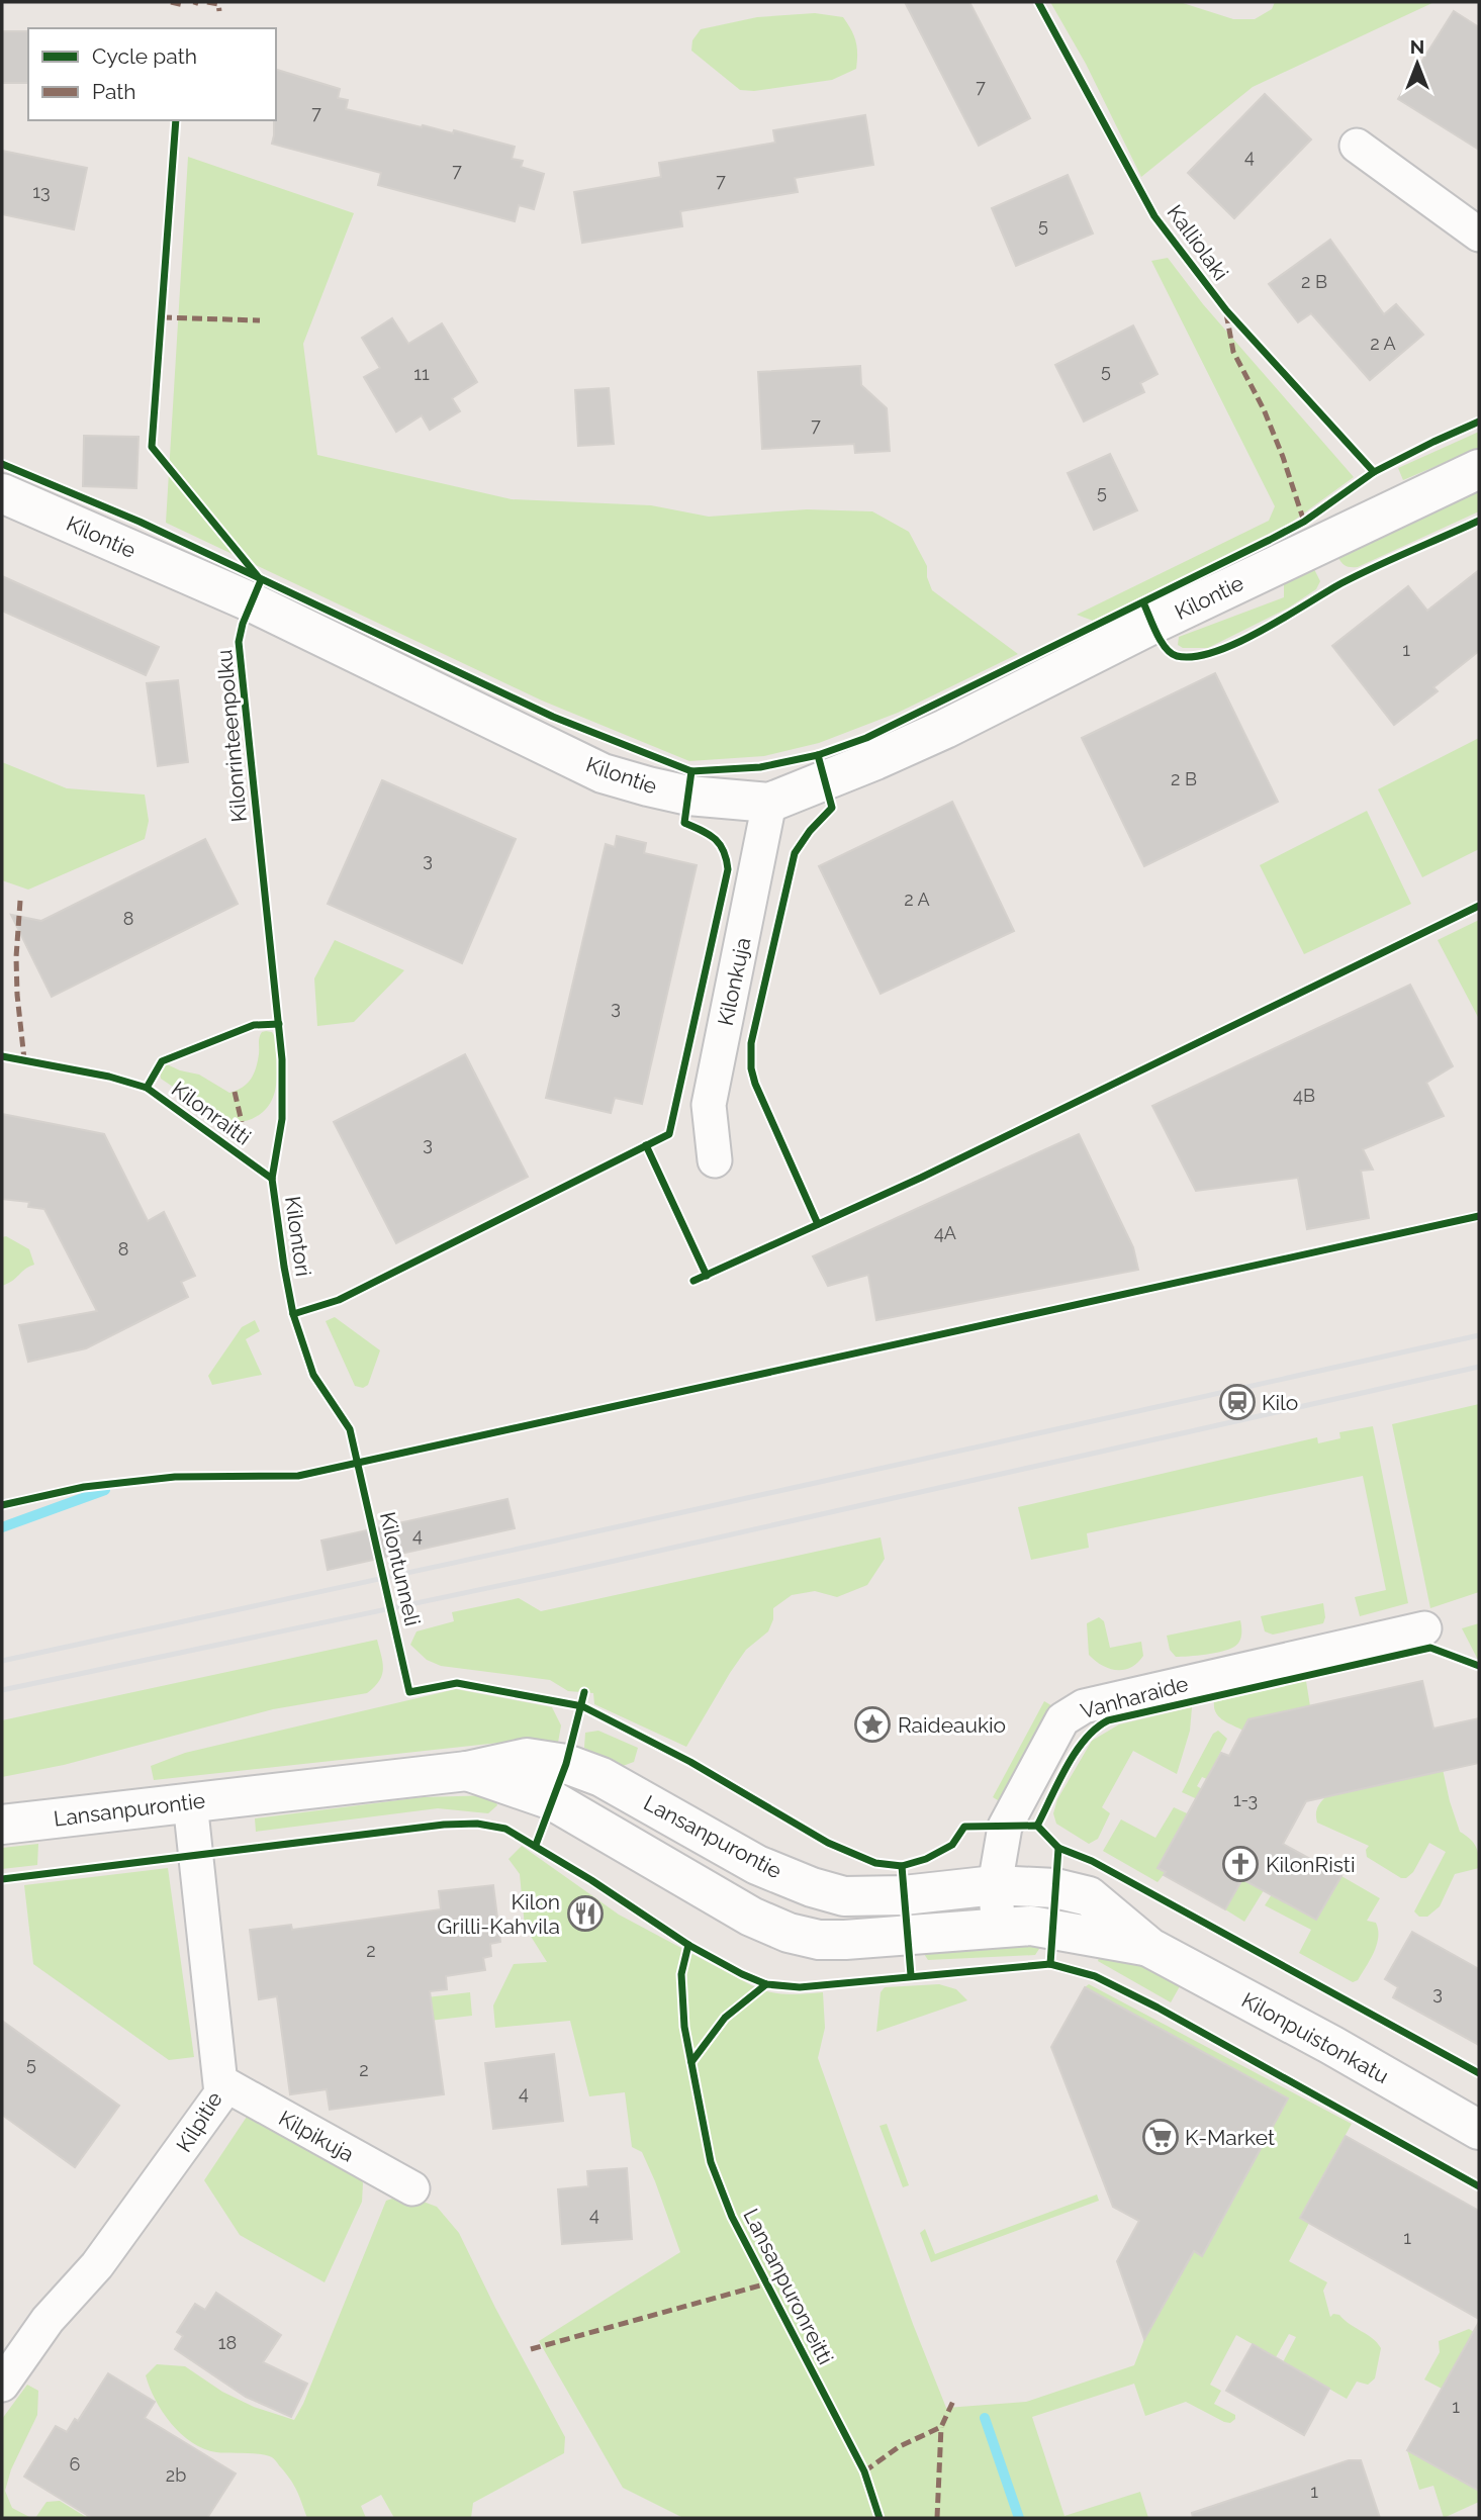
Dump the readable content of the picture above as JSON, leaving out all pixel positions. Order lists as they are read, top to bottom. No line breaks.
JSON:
{"streets":{"street":["Kilontie","Kilonkuja","Vanharaide","Lansanpurontie","Kilonpuistonkatu","Kilpitie","Kilpikuja"],"cycle path":["Kalliolaki","Kilonrinteenpolku","Kilonraitti","Lansanpuronreitti"]},"crossings":[["Kilontie","Kilonkuja"],["Vanharaide","Lansanpurontie"],["Lansanpurontie","Kilonpuistonkatu"],["Lansanpurontie","Kilpitie"],["Kilpitie","Kilpikuja"]],"places":{"station":["Kilo"],"place":["Raideaukio"],"church":["KilonRisti"],"restaurant":["Kilon Grilli-Kahvila"],"supermarket":["K-Market"]},"house_numbers":["7","7","4","7","7","13","5","2 B","2 A","5","11","7","5","1","2 B","3","2 A","8","3","4B","3","4A","8","4","1-3","2","3","5","2","4","4","1","18","1","6","2b","1"],"legend":["Cycle path","Path"],"north":"top"}
